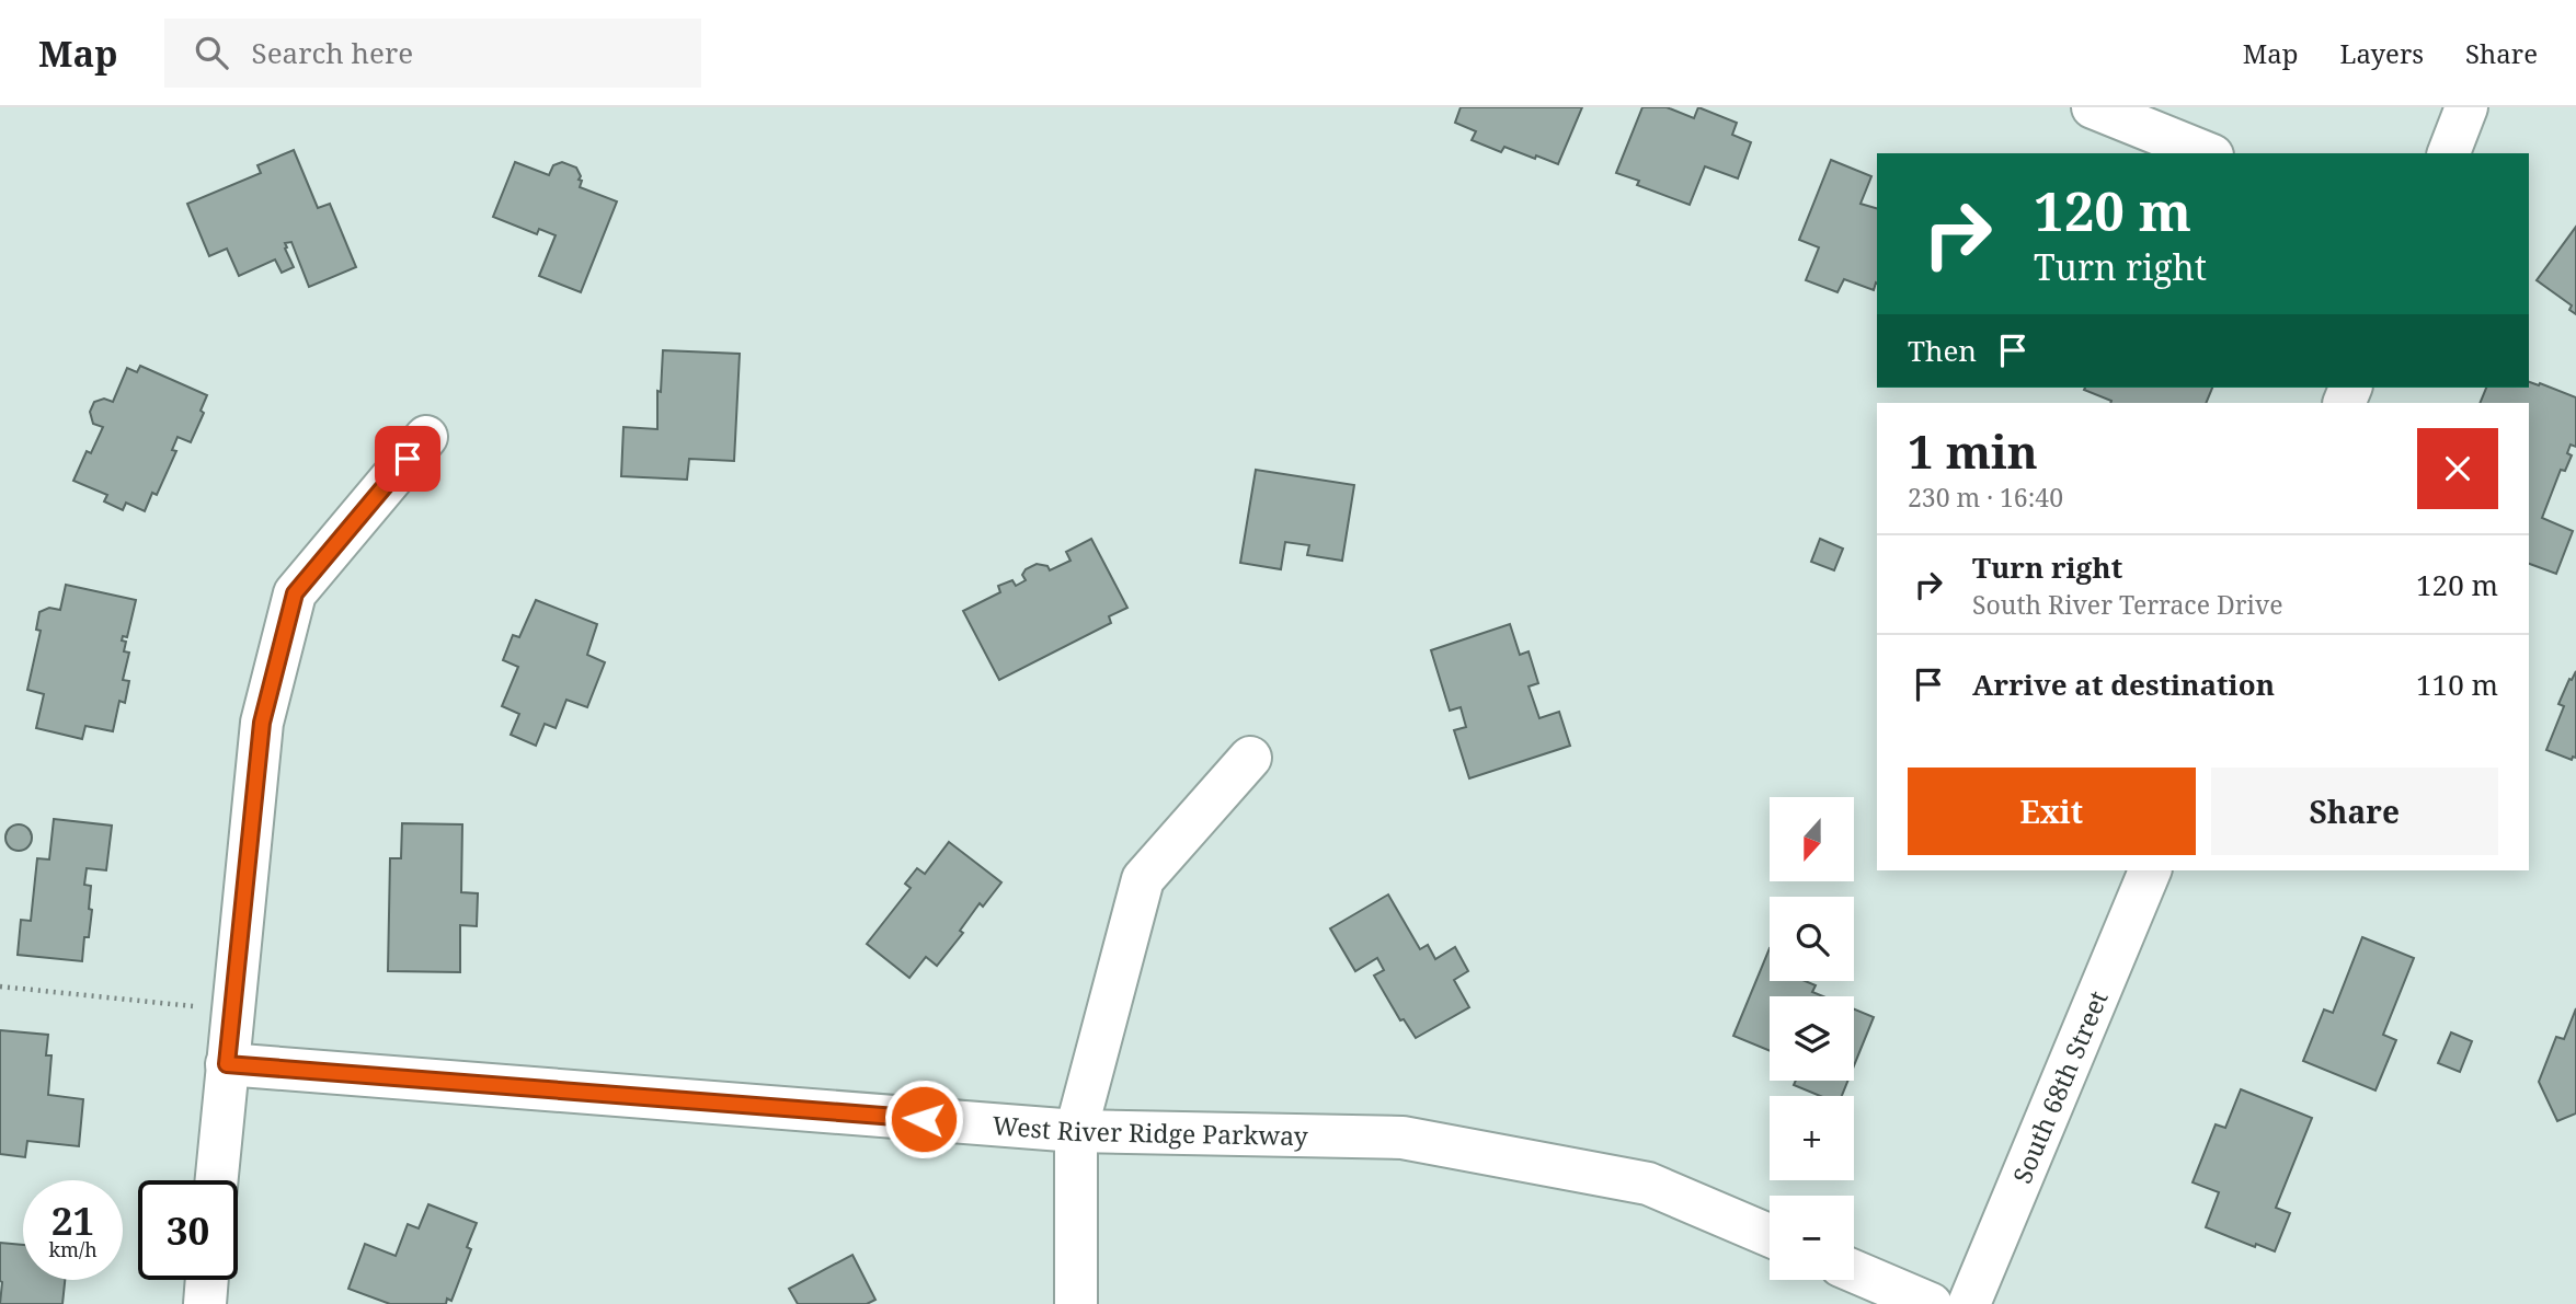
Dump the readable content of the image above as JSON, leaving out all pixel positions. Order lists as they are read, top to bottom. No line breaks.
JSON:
{"streets":{"street":["South 68th Street","West River Ridge Parkway"]},"north":"bottom","page":{"header":"Map","search":"Search here","nav":["Map","Layers","Share"],"turn":["120 m","Turn right"],"then":"Then","heading":["1 min","230 m · 16:40"],"list":[{"name":"Turn right","note":"South River Terrace Drive","value":"120 m"},{"name":"Arrive at destination","value":"110 m"}],"buttons":["Exit","Share"],"map_buttons":["+","−"],"speed":"21 km/h","limit":"30"}}
